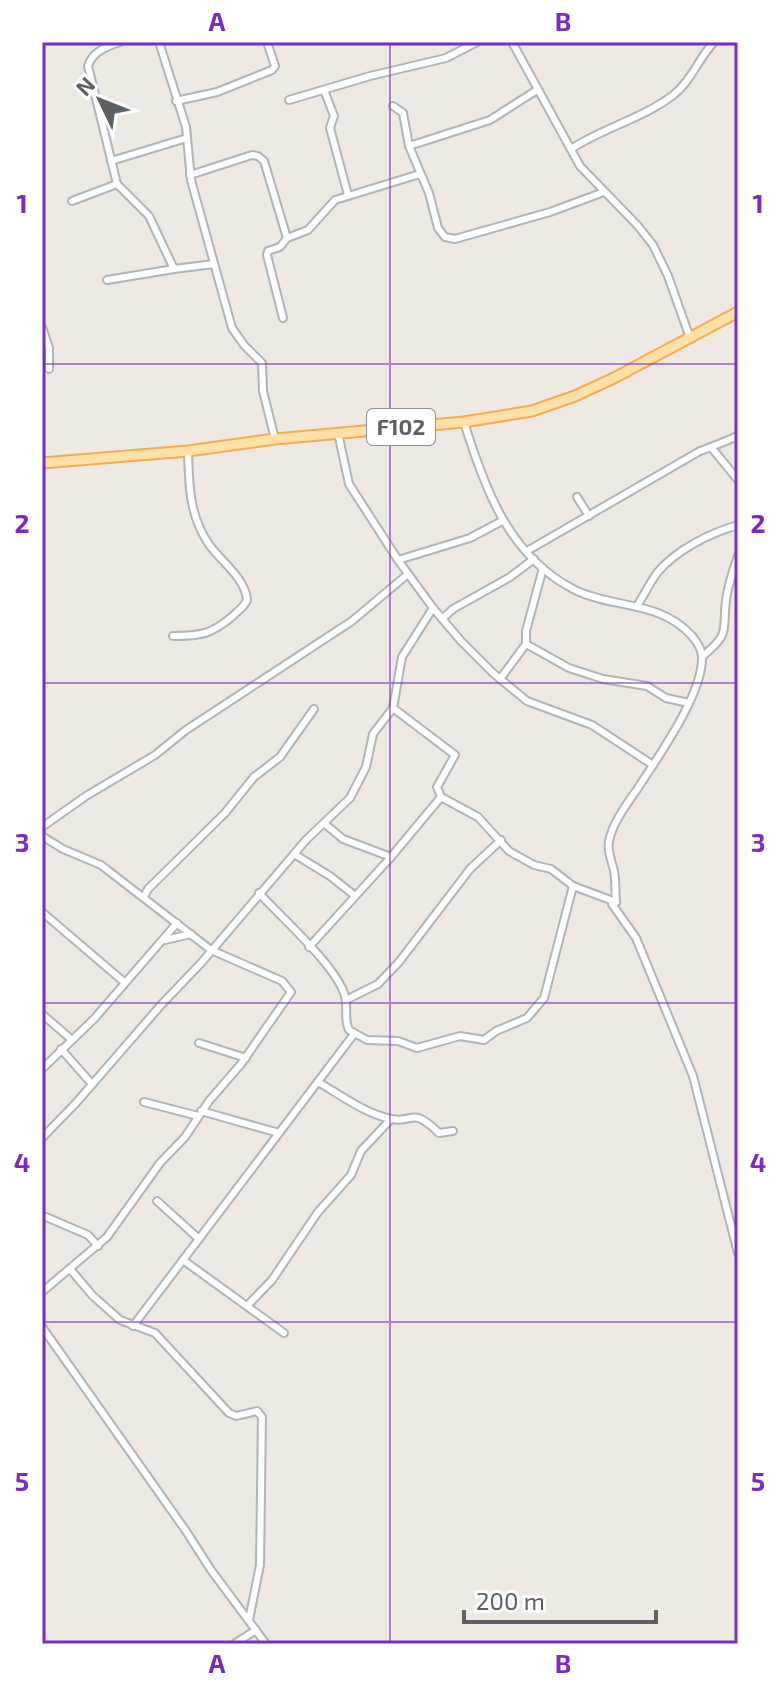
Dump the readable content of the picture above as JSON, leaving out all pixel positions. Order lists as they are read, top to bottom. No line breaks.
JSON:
{"streets":{"main road":["F102"]},"scale_bar":"200 m","north":"top left","grid":{"columns":["A","B"],"rows":["1","2","3","4","5"]}}
